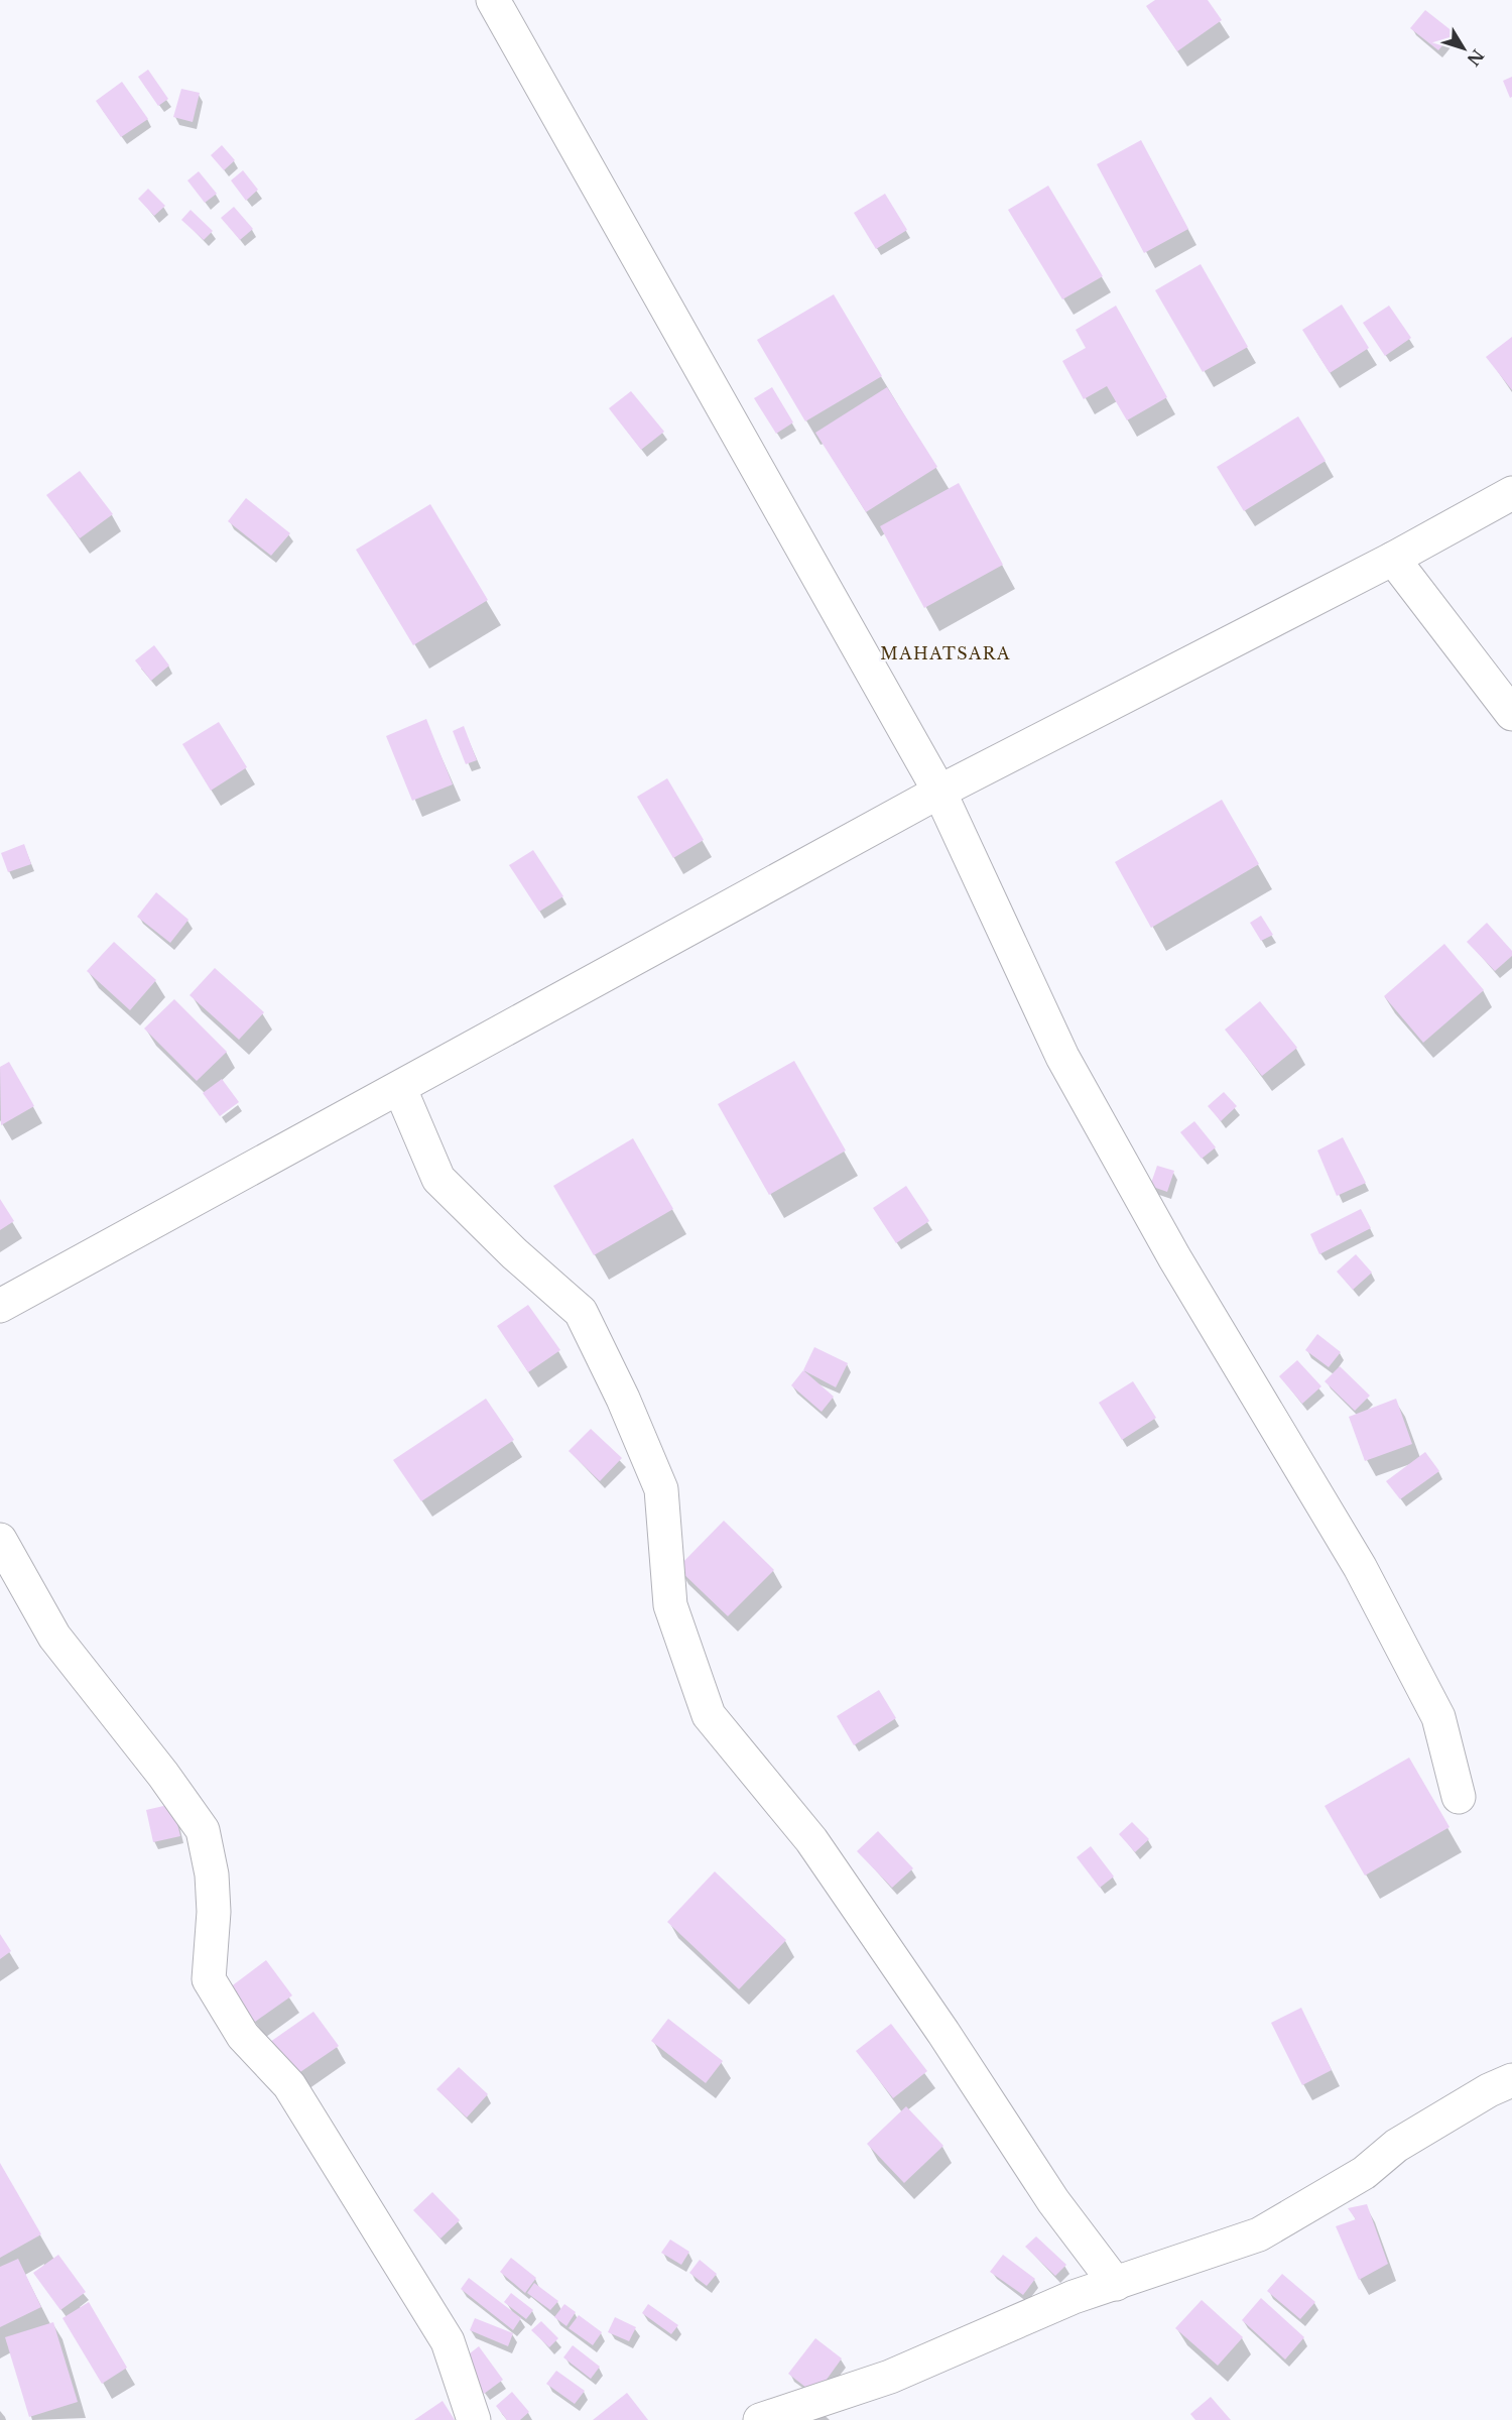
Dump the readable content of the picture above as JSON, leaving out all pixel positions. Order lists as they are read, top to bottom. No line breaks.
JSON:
{"districts":["MAHATSARA"],"north":"bottom right"}
